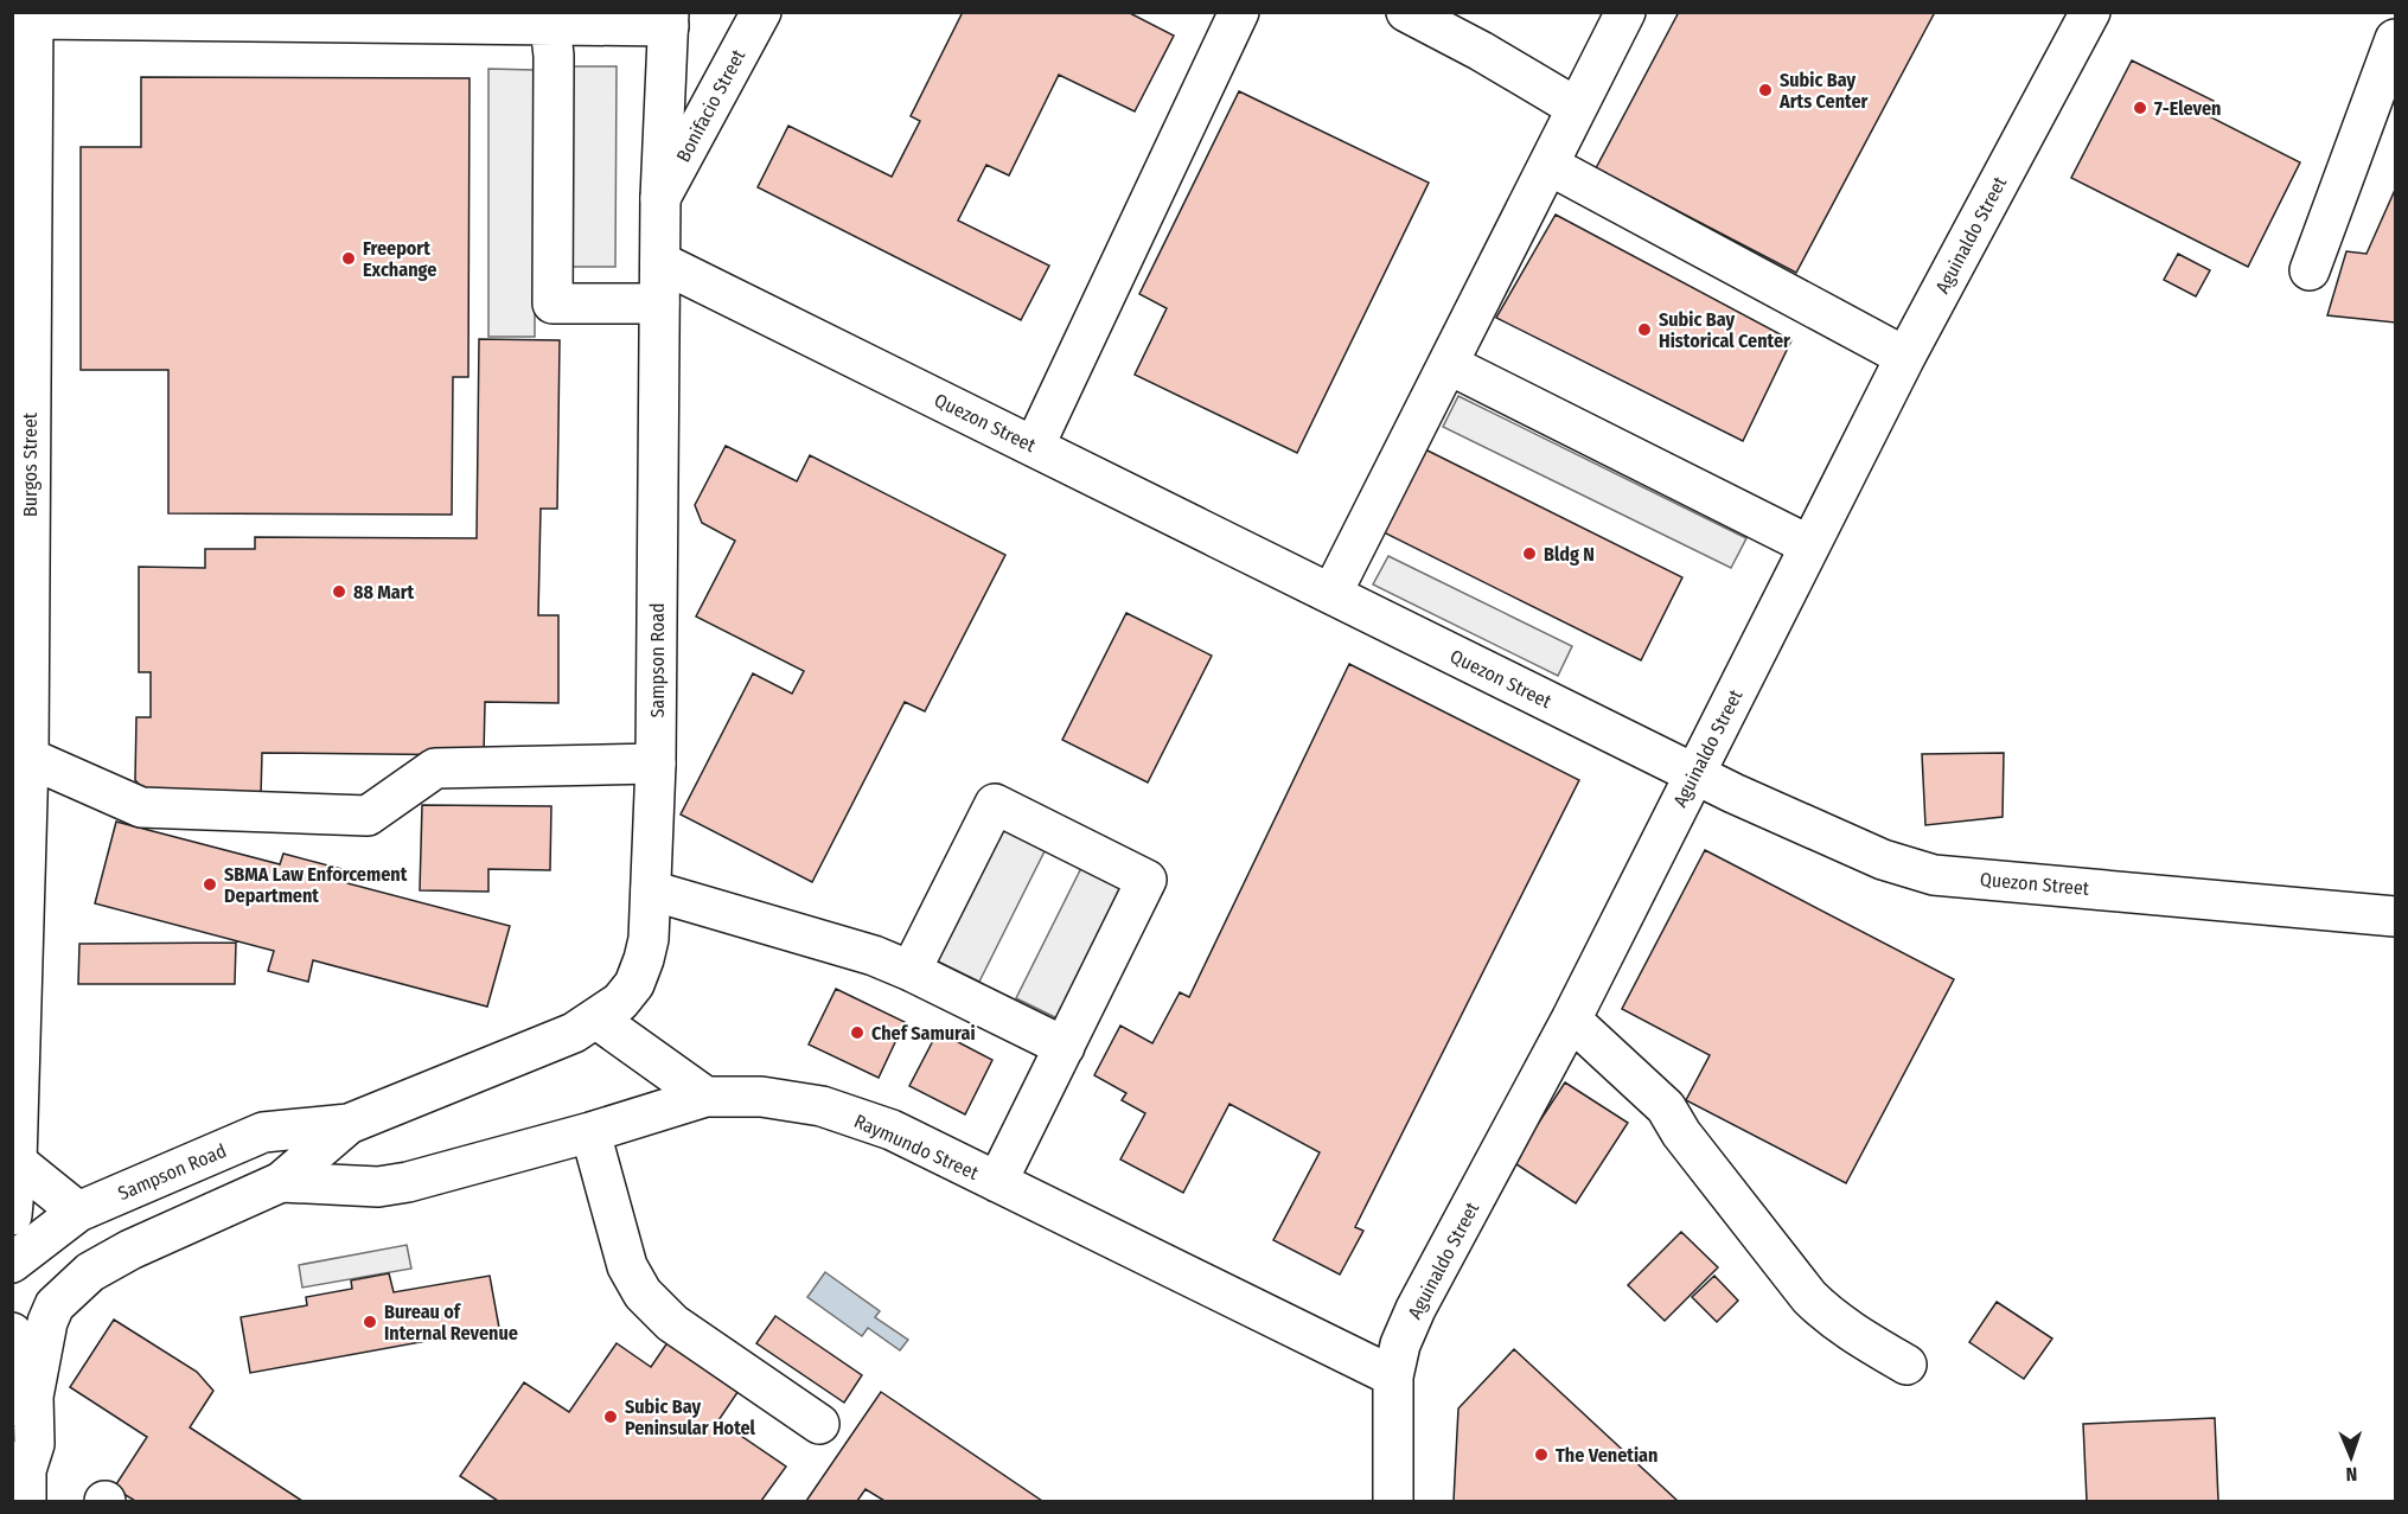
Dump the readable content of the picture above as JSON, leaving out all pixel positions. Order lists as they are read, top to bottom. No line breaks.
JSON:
{"streets":{"street":["Bonifacio Street","Aguinaldo Street","Quezon Street","Burgos Street","Sampson Road","Raymundo Street"]},"crossings":[["Bonifacio Street","Sampson Road"],["Aguinaldo Street","Quezon Street"],["Aguinaldo Street","Raymundo Street"],["Quezon Street","Sampson Road"],["Sampson Road","Raymundo Street"]],"places":["Subic Bay Arts Center","7-Eleven","Freeport Exchange","Subic Bay Historical Center","Bldg N","88 Mart","SBMA Law Enforcement Department","Chef Samurai","Bureau of Internal Revenue","Subic Bay Peninsular Hotel","The Venetian"],"north":"bottom"}
